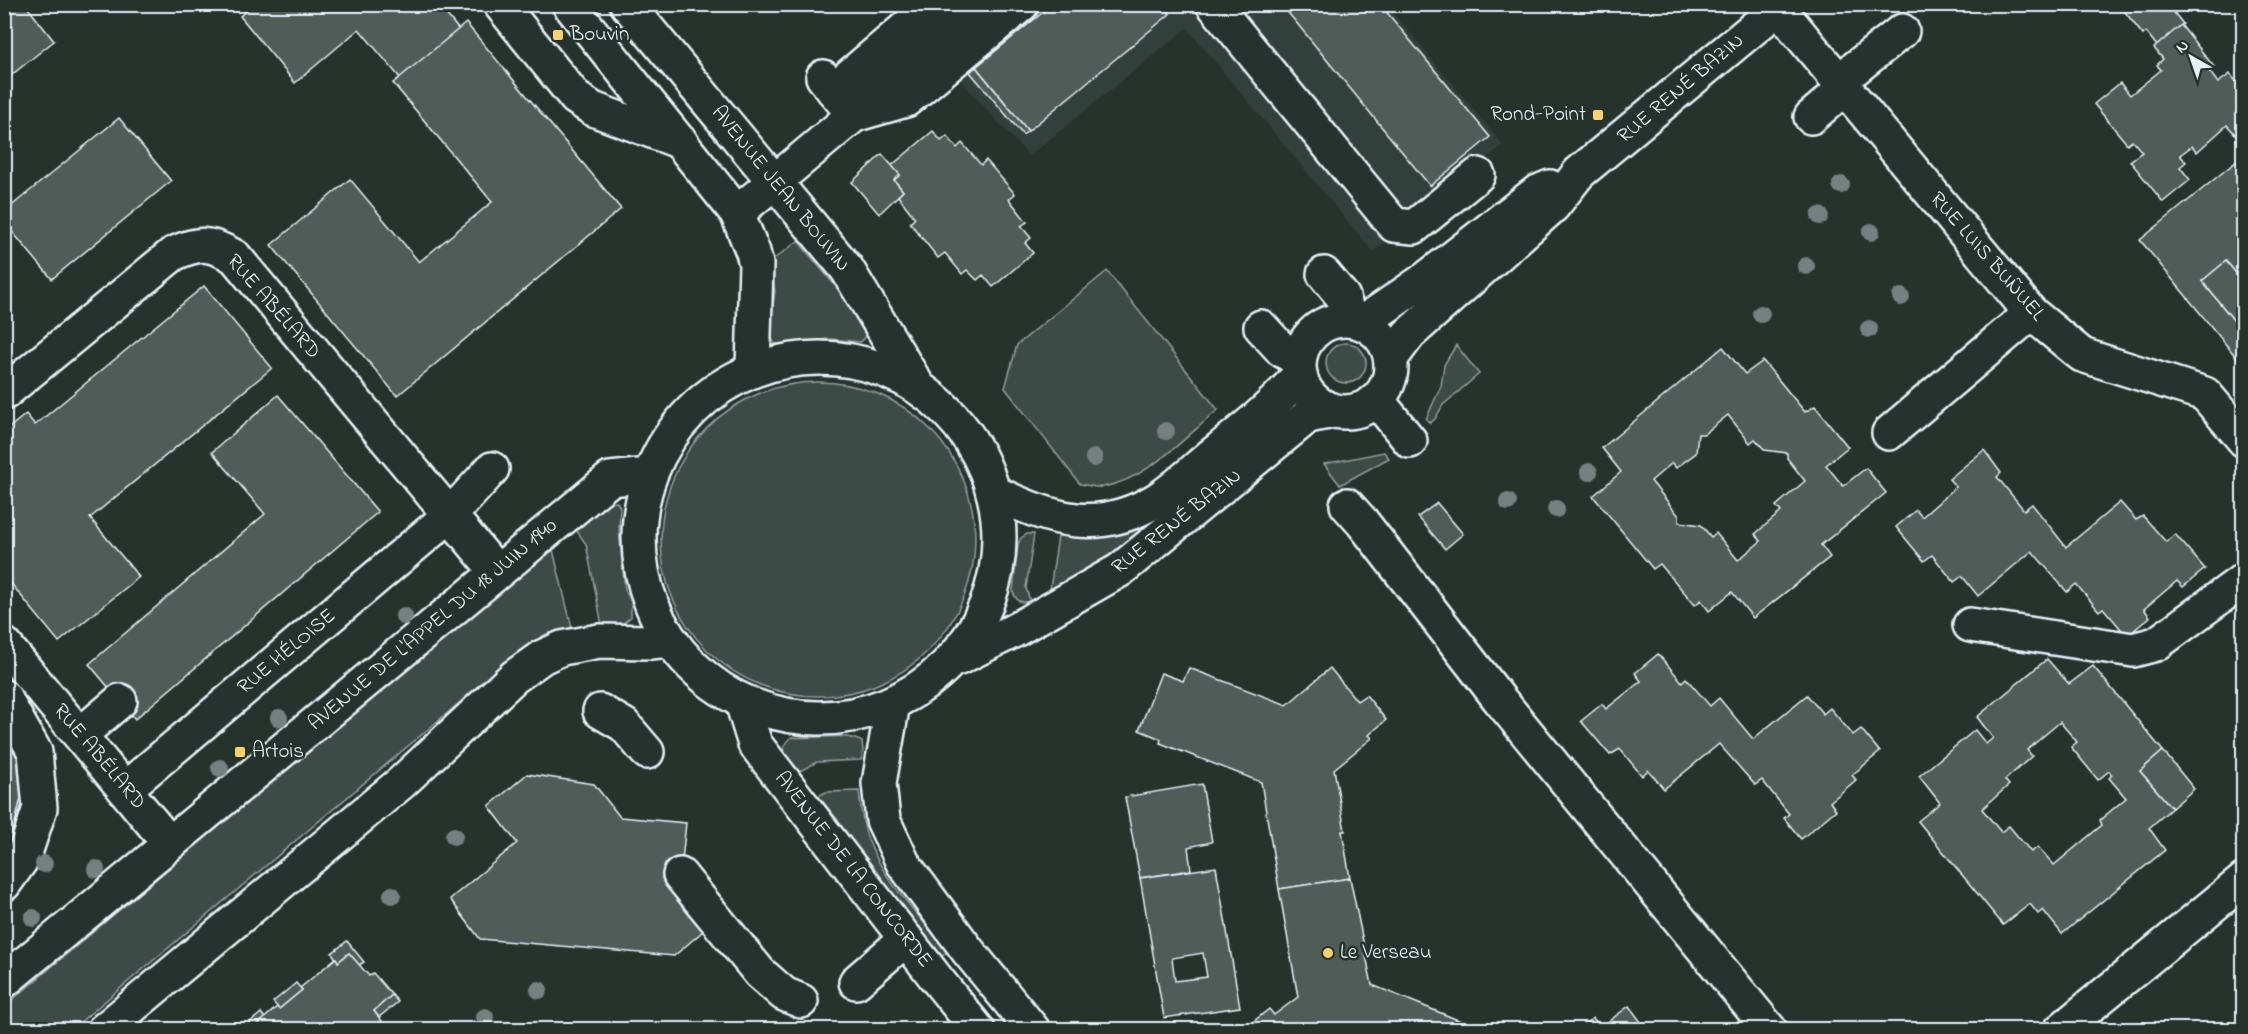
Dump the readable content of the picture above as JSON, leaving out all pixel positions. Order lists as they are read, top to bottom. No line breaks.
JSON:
{"streets":{"street":["RUE RENÉ BAZIN","AVENUE JEAN BOUVIN","RUE LUIS BUÑUEL","RUE ABÉLARD","AVENUE DE L'APPEL DU 18 JUIN 1940","RUE HÉLOISE","AVENUE DE LA CONCORDE"]},"crossings":[["RUE RENÉ BAZIN","RUE LUIS BUÑUEL"],["RUE ABÉLARD","AVENUE DE L'APPEL DU 18 JUIN 1940"],["RUE ABÉLARD","RUE HÉLOISE"]],"places":{"transit":["Bouvin","Rond-Point","Artois"],"other":["Le Verseau"]},"north":"top left"}
